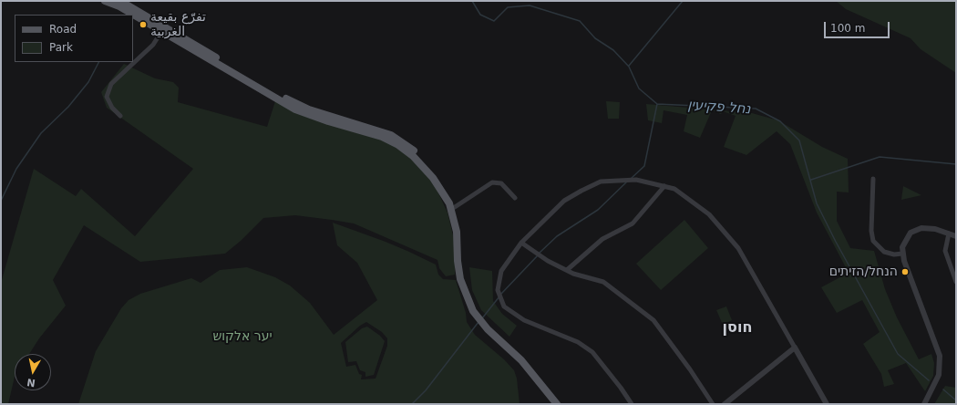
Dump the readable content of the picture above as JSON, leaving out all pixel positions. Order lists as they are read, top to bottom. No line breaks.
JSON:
{"districts":["חוסן"],"water":["נחל פקיעין"],"parks":["יער אלקוש"],"places":["تفرّع بقيعة الغربية","הנחל/הזיתים"],"legend":["Road","Park"],"scale_bar":"100 m","north":"bottom"}
